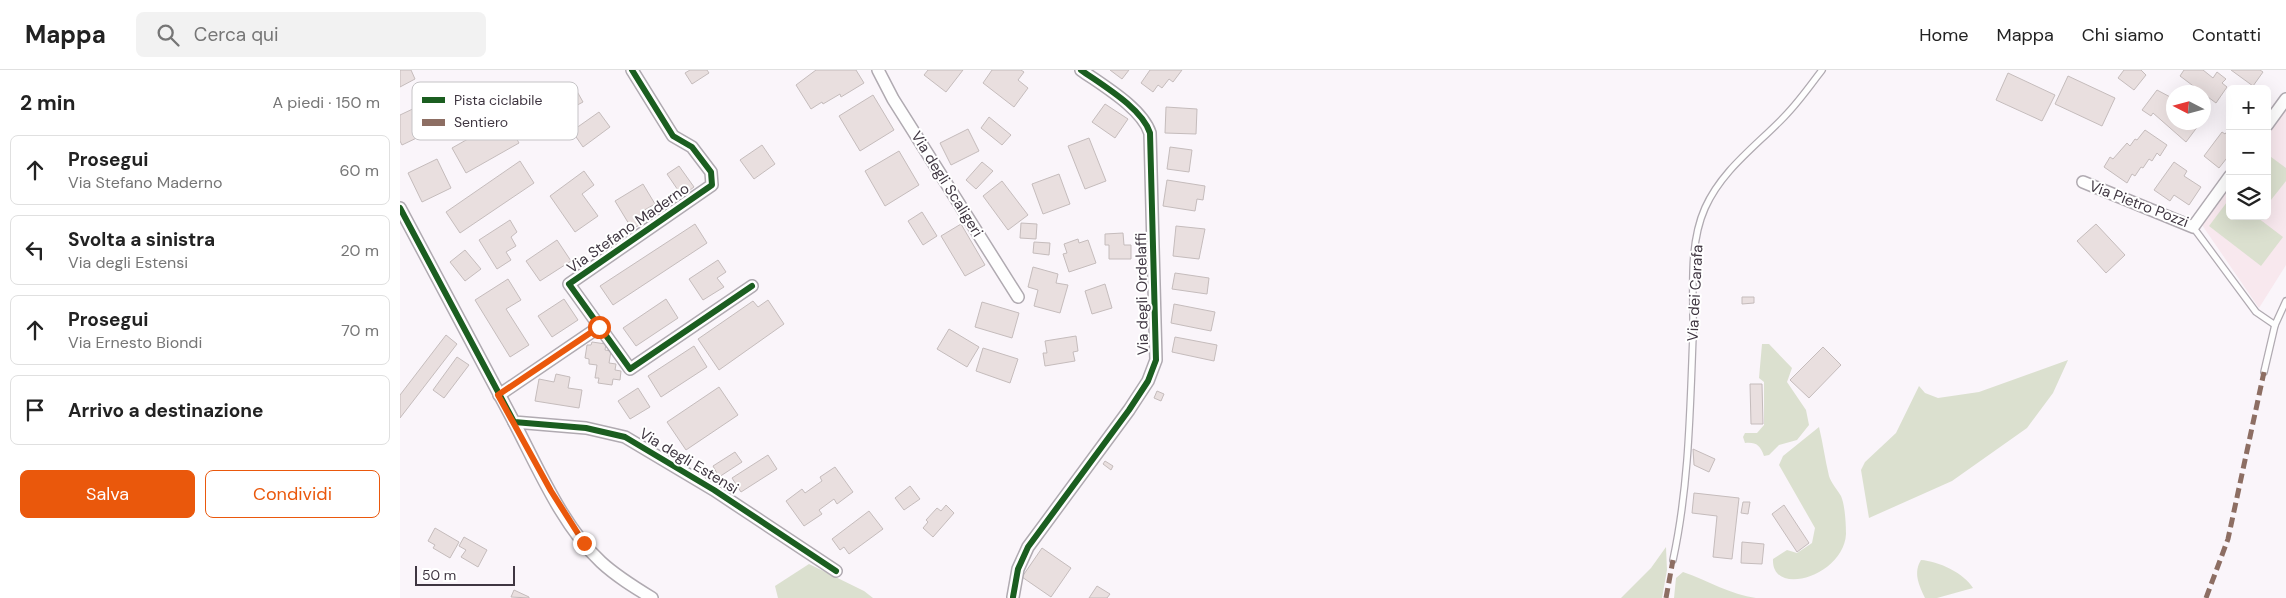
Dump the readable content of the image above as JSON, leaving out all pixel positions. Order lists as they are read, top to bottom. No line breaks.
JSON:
{"streets":{"street":["Via degli Scaligeri","Via Pietro Pozzi","Via Stefano Maderno","Via degli Ordelaffi","Via degli Estensi"],"lane":["Via dei Carafa"]},"legend":["Pista ciclabile","Sentiero"],"scale_bar":"50 m","north":"left","page":{"header":"Mappa","search":"Cerca qui","nav":["Home","Mappa","Chi siamo","Contatti"],"heading":["2 min","A piedi · 150 m"],"map_buttons":["+","−"],"list":[["Prosegui","Via Stefano Maderno","60 m"],["Svolta a sinistra","Via degli Estensi","20 m"],["Prosegui","Via Ernesto Biondi","70 m"],"Arrivo a destinazione"],"buttons":["Salva","Condividi"],"scale":"50 m"}}
